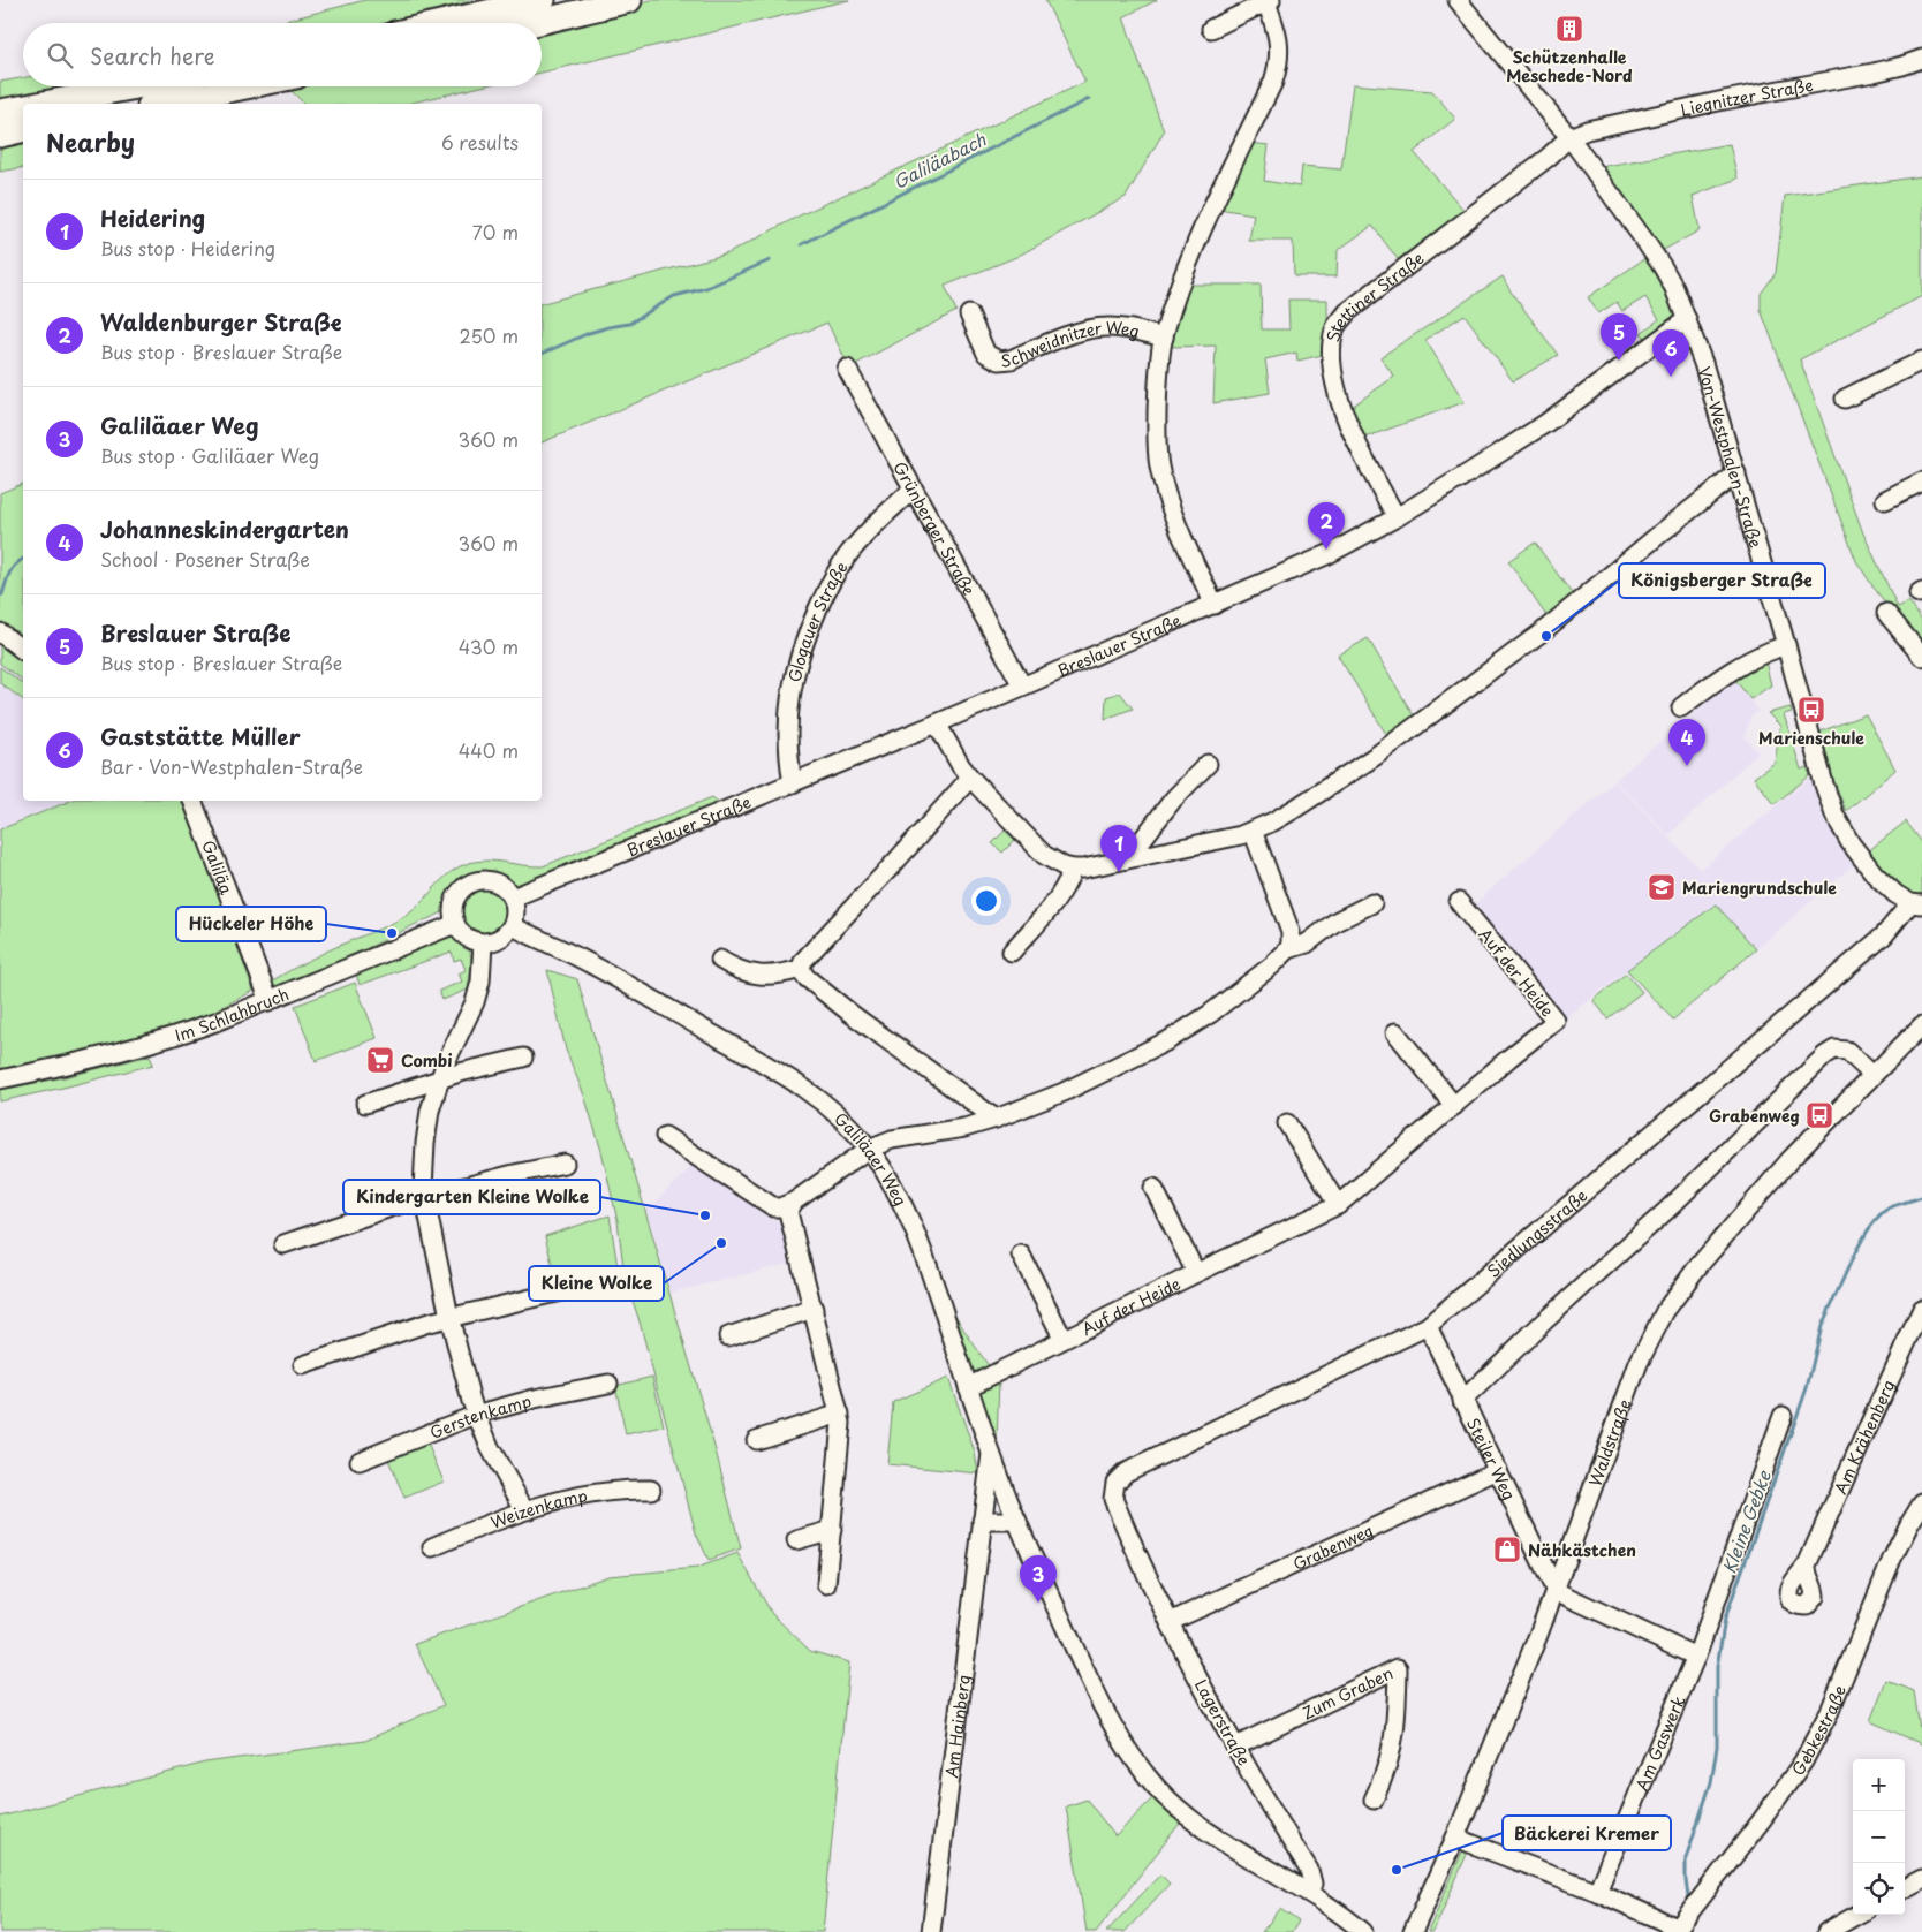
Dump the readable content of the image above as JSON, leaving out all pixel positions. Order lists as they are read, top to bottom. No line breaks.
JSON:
{"streets":{"street":["Liegnitzer Straße","Stettiner Straße","Schweidnitzer Weg","Von-Westphalen-Straße","Grünberger Straße","Glogauer Straße","Breslauer Straße","Galiläa","Auf der Heide","Im Schlahbruch","Galiläaer Weg","Siedlungsstraße","Gerstenkamp","Am Krähenberg","Waldstraße","Steiler Weg","Weizenkamp","Grabenweg","Zum Graben","Lagerstraße","Am Hainberg","Gebkestraße","Am Gaswerk"]},"crossings":[["Liegnitzer Straße","Stettiner Straße"],["Liegnitzer Straße","Von-Westphalen-Straße"],["Stettiner Straße","Von-Westphalen-Straße"],["Stettiner Straße","Breslauer Straße"],["Von-Westphalen-Straße","Breslauer Straße"],["Von-Westphalen-Straße","Siedlungsstraße"],["Grünberger Straße","Glogauer Straße"],["Grünberger Straße","Breslauer Straße"],["Glogauer Straße","Breslauer Straße"],["Breslauer Straße","Im Schlahbruch"],["Breslauer Straße","Galiläaer Weg"],["Galiläa","Im Schlahbruch"],["Auf der Heide","Galiläaer Weg"],["Im Schlahbruch","Galiläaer Weg"],["Galiläaer Weg","Lagerstraße"],["Galiläaer Weg","Am Hainberg"],["Siedlungsstraße","Steiler Weg"],["Siedlungsstraße","Lagerstraße"],["Waldstraße","Steiler Weg"],["Steiler Weg","Grabenweg"],["Grabenweg","Lagerstraße"],["Zum Graben","Lagerstraße"]],"water":["Galiläabach","Kleine Gebke"],"places":{"building":["Schützenhalle Meschede-Nord"],"other":["Königsberger Straße","Hückeler Höhe","Kindergarten Kleine Wolke","Kleine Wolke","Bäckerei Kremer"],"bus stop":["Marienschule","Grabenweg"],"school or university":["Mariengrundschule"],"supermarket":["Combi"],"shop":["Nähkästchen"]},"page":{"search":"Search here","heading":["Nearby","6 results"],"list":[{"mark":"1","name":"Heidering","note":"Bus stop · Heidering","value":"70 m"},{"mark":"2","name":"Waldenburger Straße","note":"Bus stop · Breslauer Straße","value":"250 m"},{"mark":"3","name":"Galiläaer Weg","note":"Bus stop · Galiläaer Weg","value":"360 m"},{"mark":"4","name":"Johanneskindergarten","note":"School · Posener Straße","value":"360 m"},{"mark":"5","name":"Breslauer Straße","note":"Bus stop · Breslauer Straße","value":"430 m"},{"mark":"6","name":"Gaststätte Müller","note":"Bar · Von-Westphalen-Straße","value":"440 m"}],"pins":["5","6","2","4","1","3"],"map_buttons":["+","−"]}}
